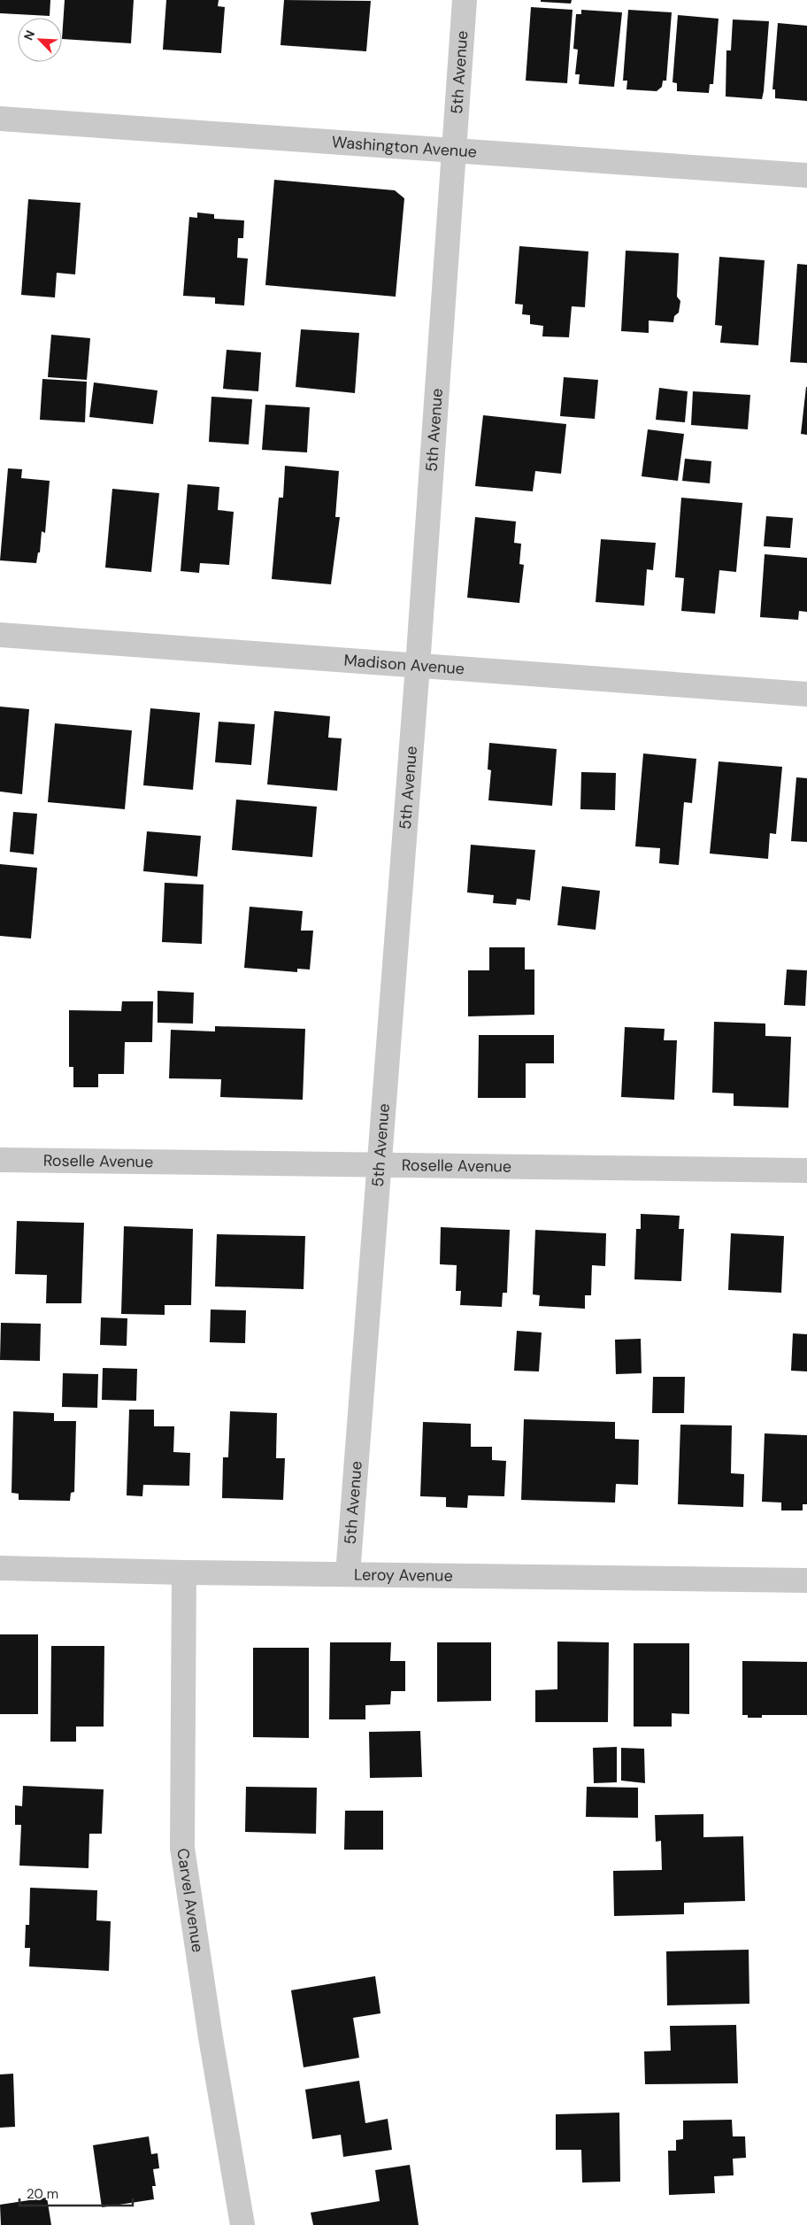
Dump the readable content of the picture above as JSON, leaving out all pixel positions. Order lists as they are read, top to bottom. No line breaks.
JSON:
{"streets":{"street":["5th Avenue","Washington Avenue","Madison Avenue","Roselle Avenue","Leroy Avenue","Carvel Avenue"]},"crossings":[["5th Avenue","Washington Avenue"],["5th Avenue","Madison Avenue"],["5th Avenue","Roselle Avenue"],["5th Avenue","Leroy Avenue"],["Leroy Avenue","Carvel Avenue"]],"scale_bar":"20 m","north":"top left"}
